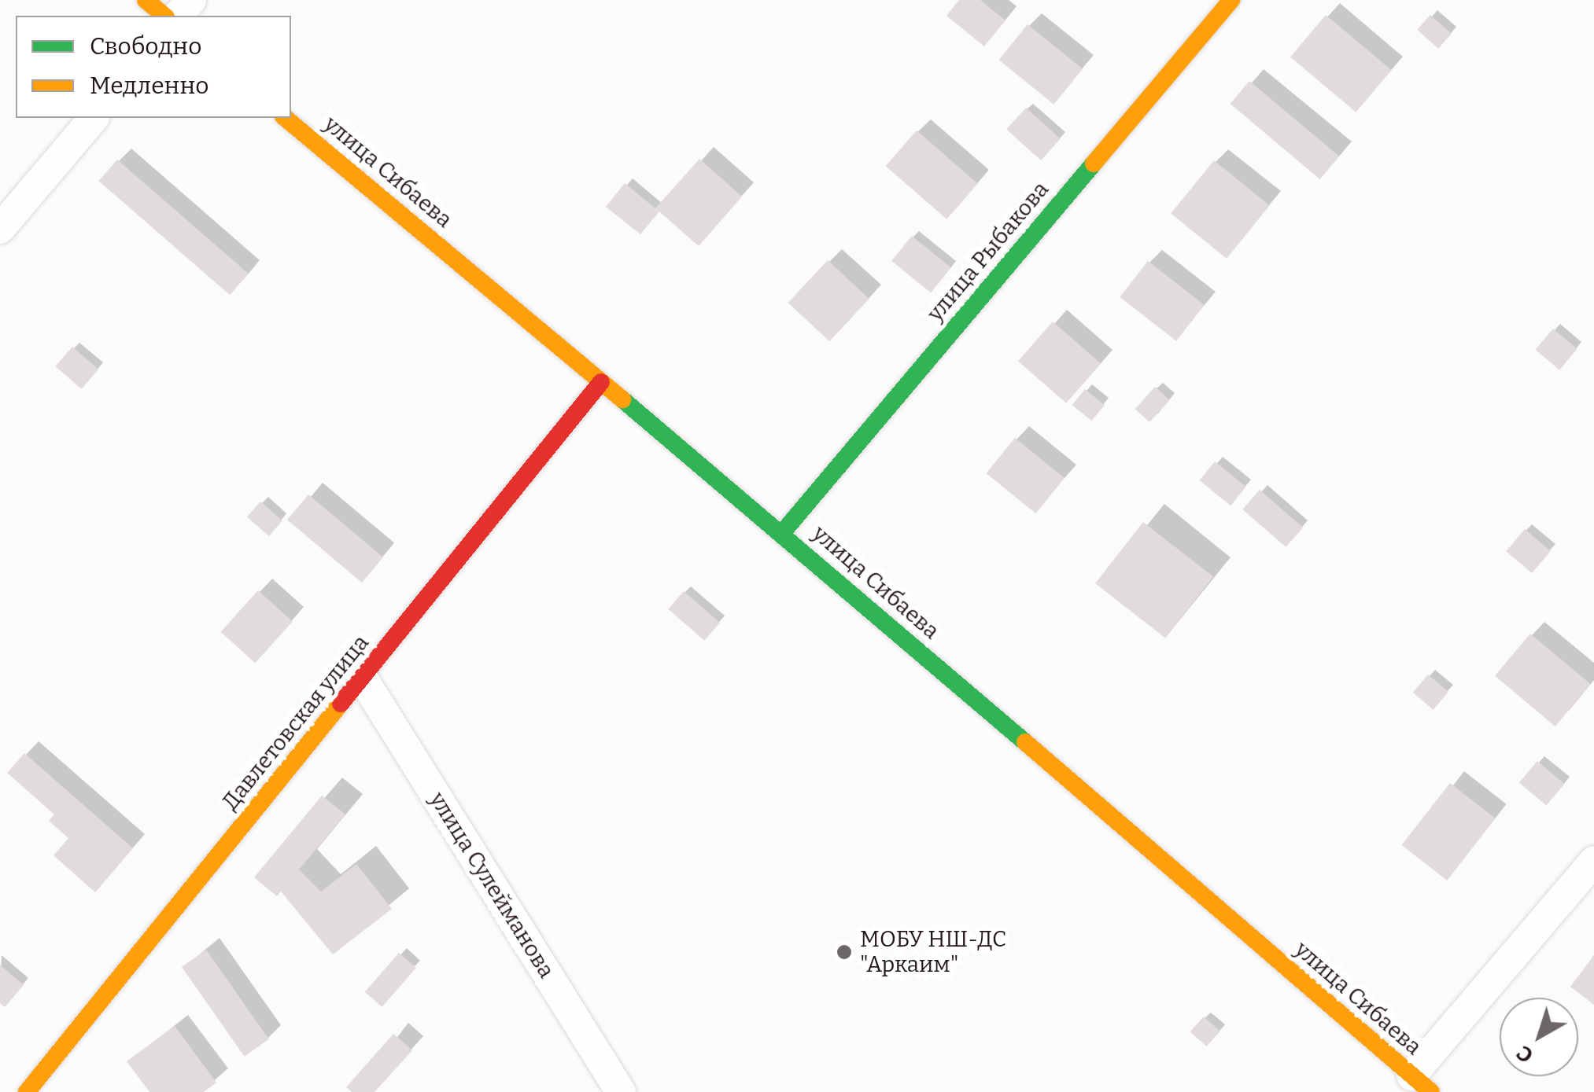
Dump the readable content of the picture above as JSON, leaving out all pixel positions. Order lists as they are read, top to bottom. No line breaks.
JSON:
{"streets":{"street":["улица Сибаева","улица Рыбакова","Давлетовская улица","улица Сулейманова"]},"crossings":[["улица Сибаева","улица Рыбакова"],["улица Сибаева","Давлетовская улица"],["Давлетовская улица","улица Сулейманова"]],"places":["МОБУ НШ-ДС \"Аркаим\""],"legend":["Свободно","Медленно"],"north":"bottom left"}
